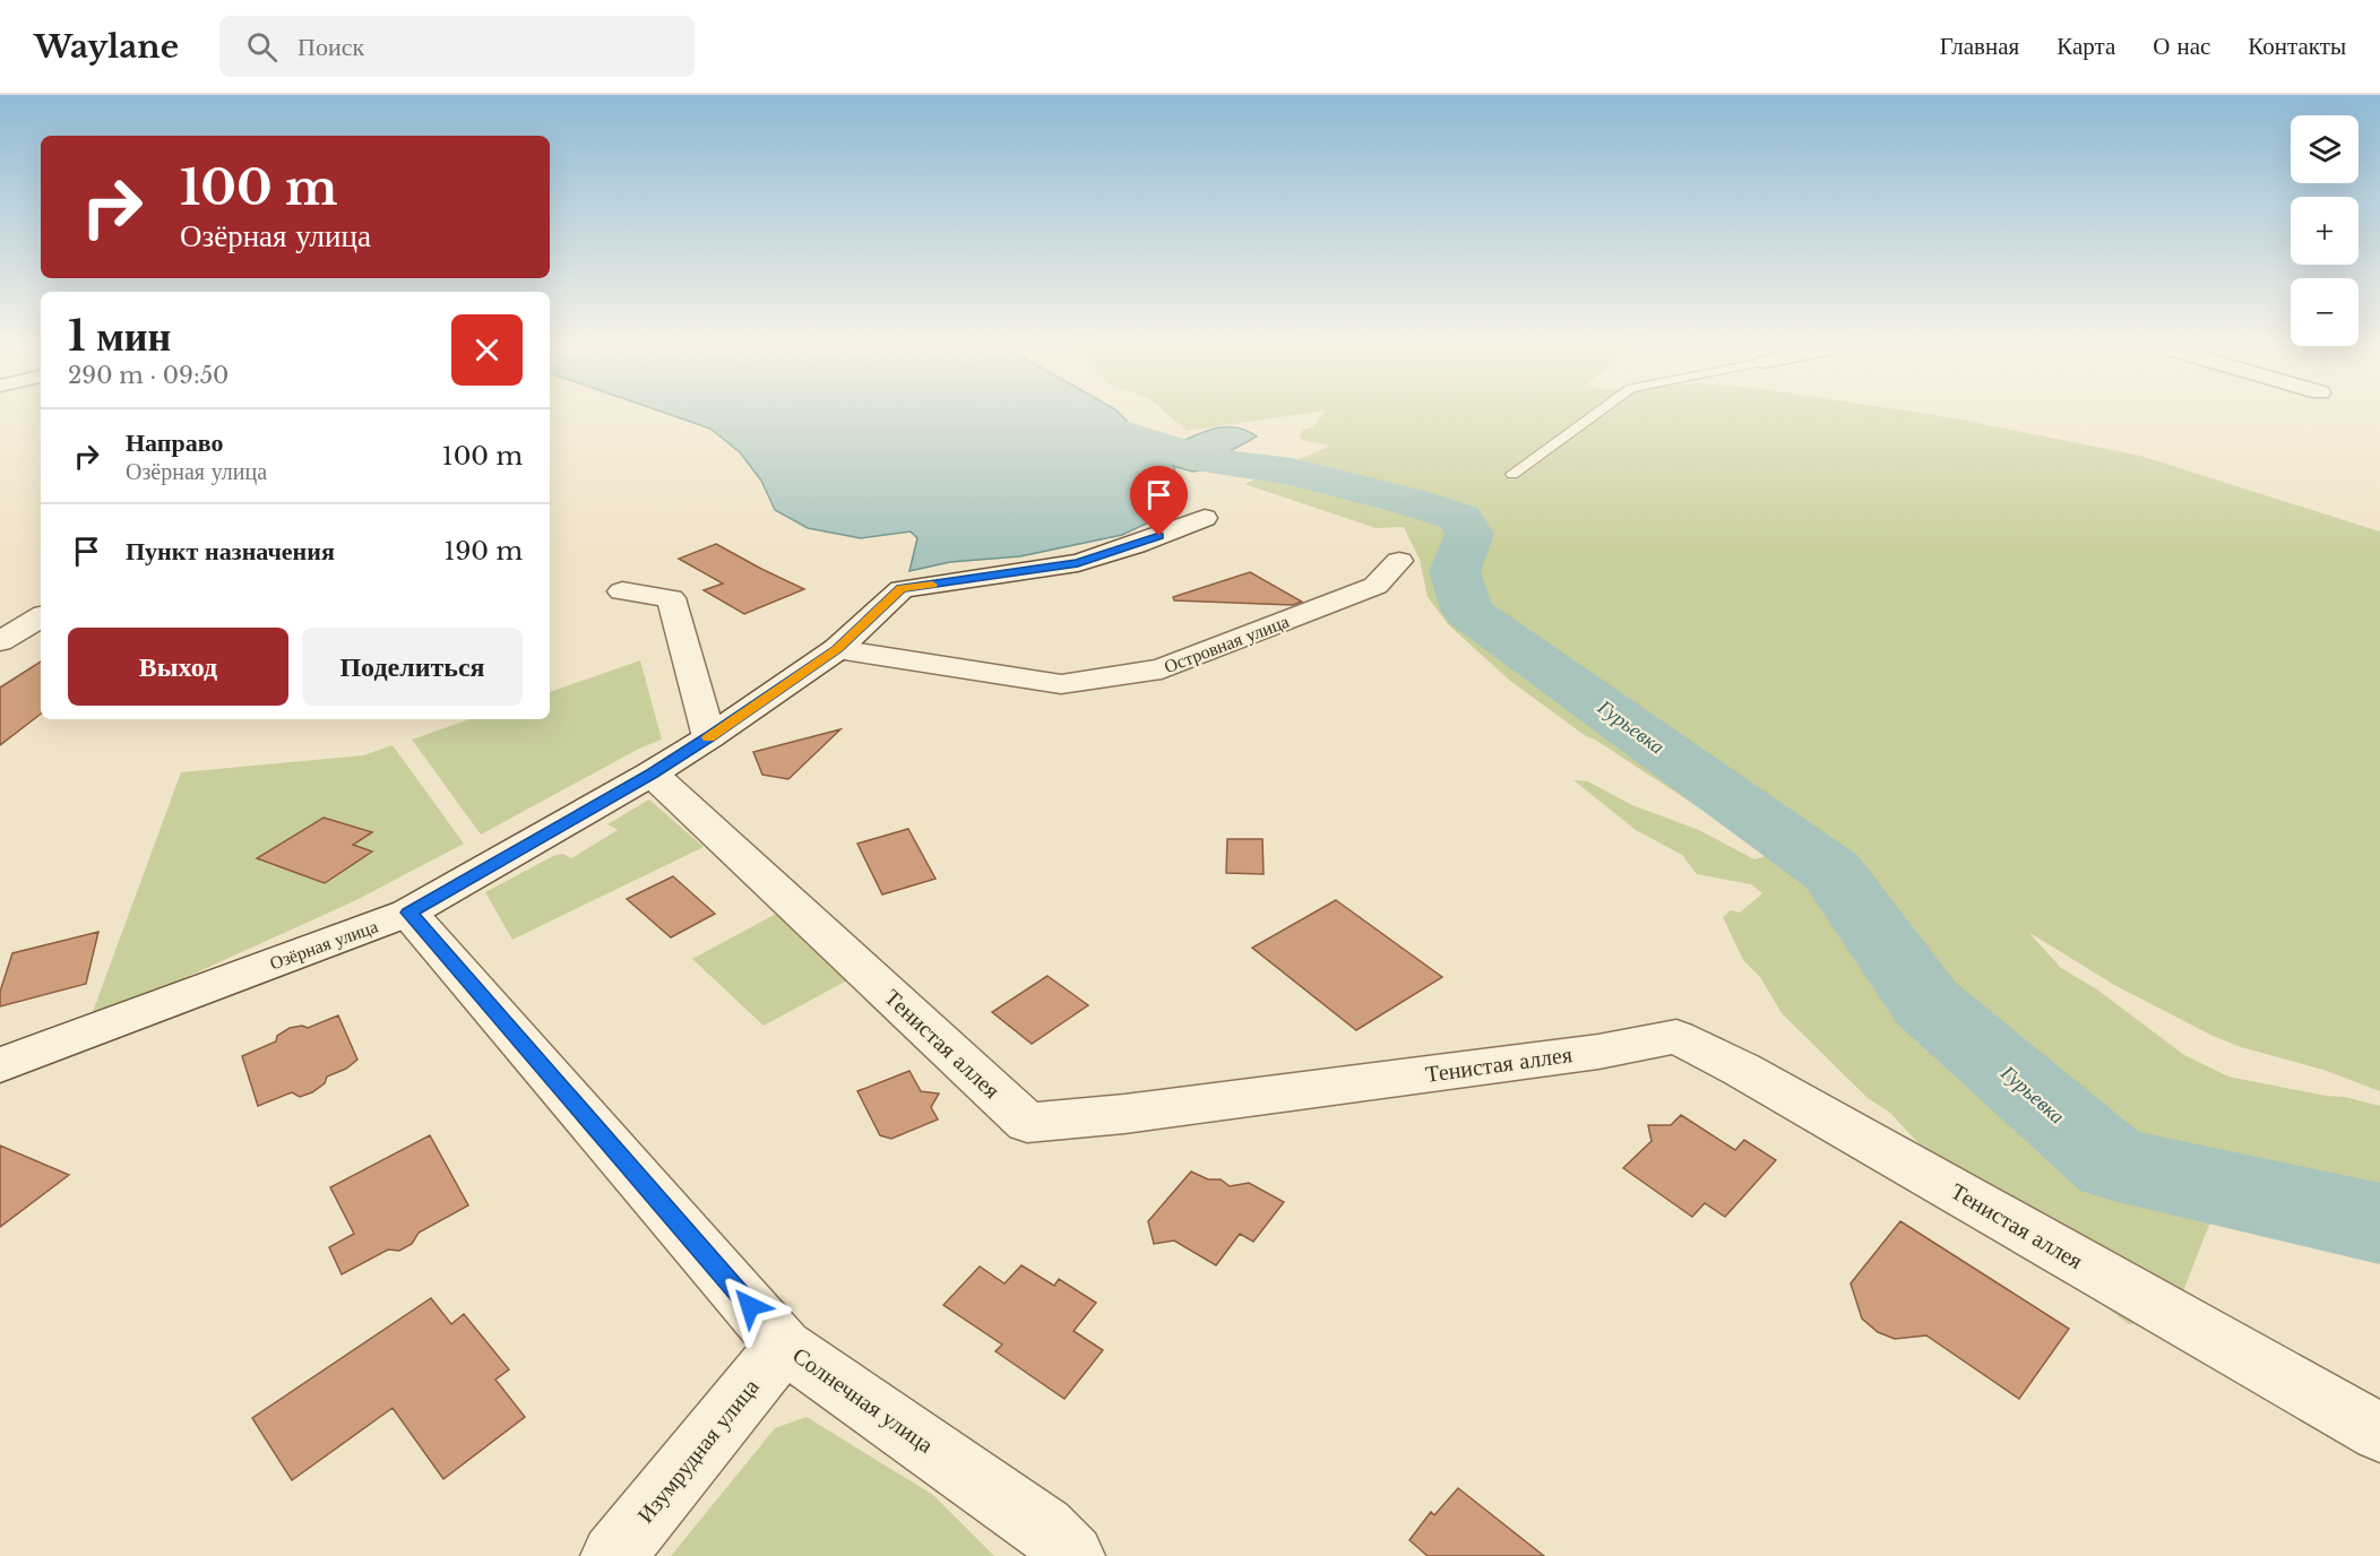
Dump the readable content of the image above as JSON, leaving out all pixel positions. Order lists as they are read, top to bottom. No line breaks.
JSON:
{"streets":{"street":["Островная улица","Озёрная улица","Тенистая аллея","Солнечная улица","Изумрудная улица"]},"crossings":[["Островная улица","Озёрная улица"],["Озёрная улица","Тенистая аллея"],["Озёрная улица","Солнечная улица"],["Солнечная улица","Изумрудная улица"]],"water":["Гурьевка"],"page":{"header":"Waylane","search":"Поиск","nav":["Главная","Карта","О нас","Контакты"],"map_buttons":["+","−"],"turn":["100 m","Озёрная улица"],"heading":["1 мин","290 m · 09:50"],"list":[{"name":"Направо","note":"Озёрная улица","value":"100 m"},{"name":"Пункт назначения","value":"190 m"}],"buttons":["Выход","Поделиться"]}}
